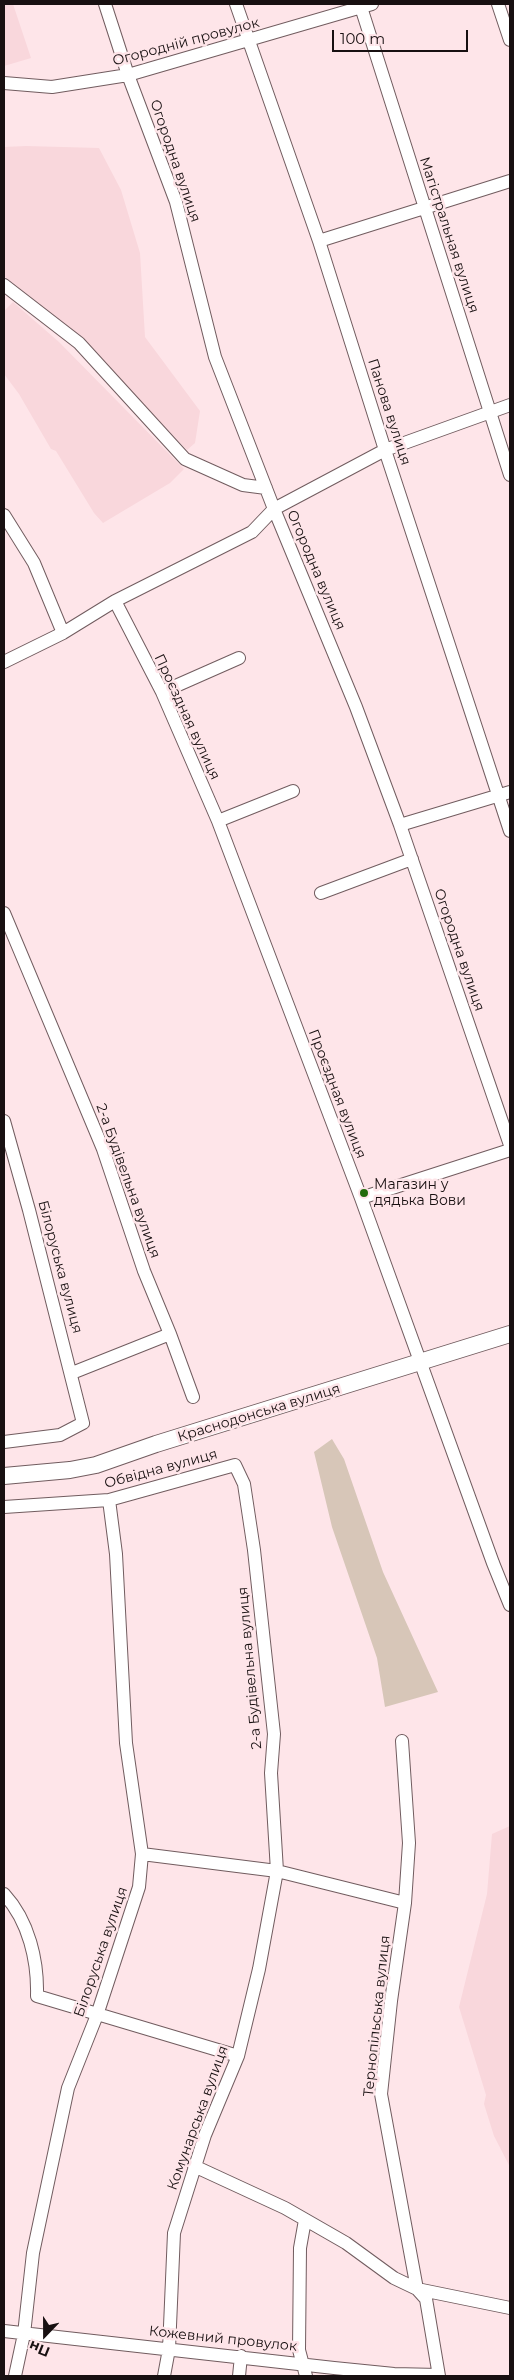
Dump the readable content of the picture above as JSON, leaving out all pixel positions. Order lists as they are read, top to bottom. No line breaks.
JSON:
{"streets":{"main road":["Краснодонська вулиця"],"street":["Огородній провулок","Огородна вулиця","Магістральная вулиця","Панова вулиця","Проєздная вулиця","2-а Будівельна вулиця","Білоруська вулиця","Обвідна вулиця","Тернопільська вулиця","Комунарська вулиця","Кожевний провулок"]},"crossings":[["Огородній провулок","Огородна вулиця"],["Огородній провулок","Магістральная вулиця"],["Огородній провулок","Панова вулиця"],["Проєздная вулиця","Краснодонська вулиця"],["2-а Будівельна вулиця","Обвідна вулиця"],["2-а Будівельна вулиця","Комунарська вулиця"],["Білоруська вулиця","Обвідна вулиця"],["Білоруська вулиця","Кожевний провулок"],["Тернопільська вулиця","Кожевний провулок"],["Комунарська вулиця","Кожевний провулок"]],"places":["Магазин у дядька Вови"],"scale_bar":"100 m","north":"bottom"}
